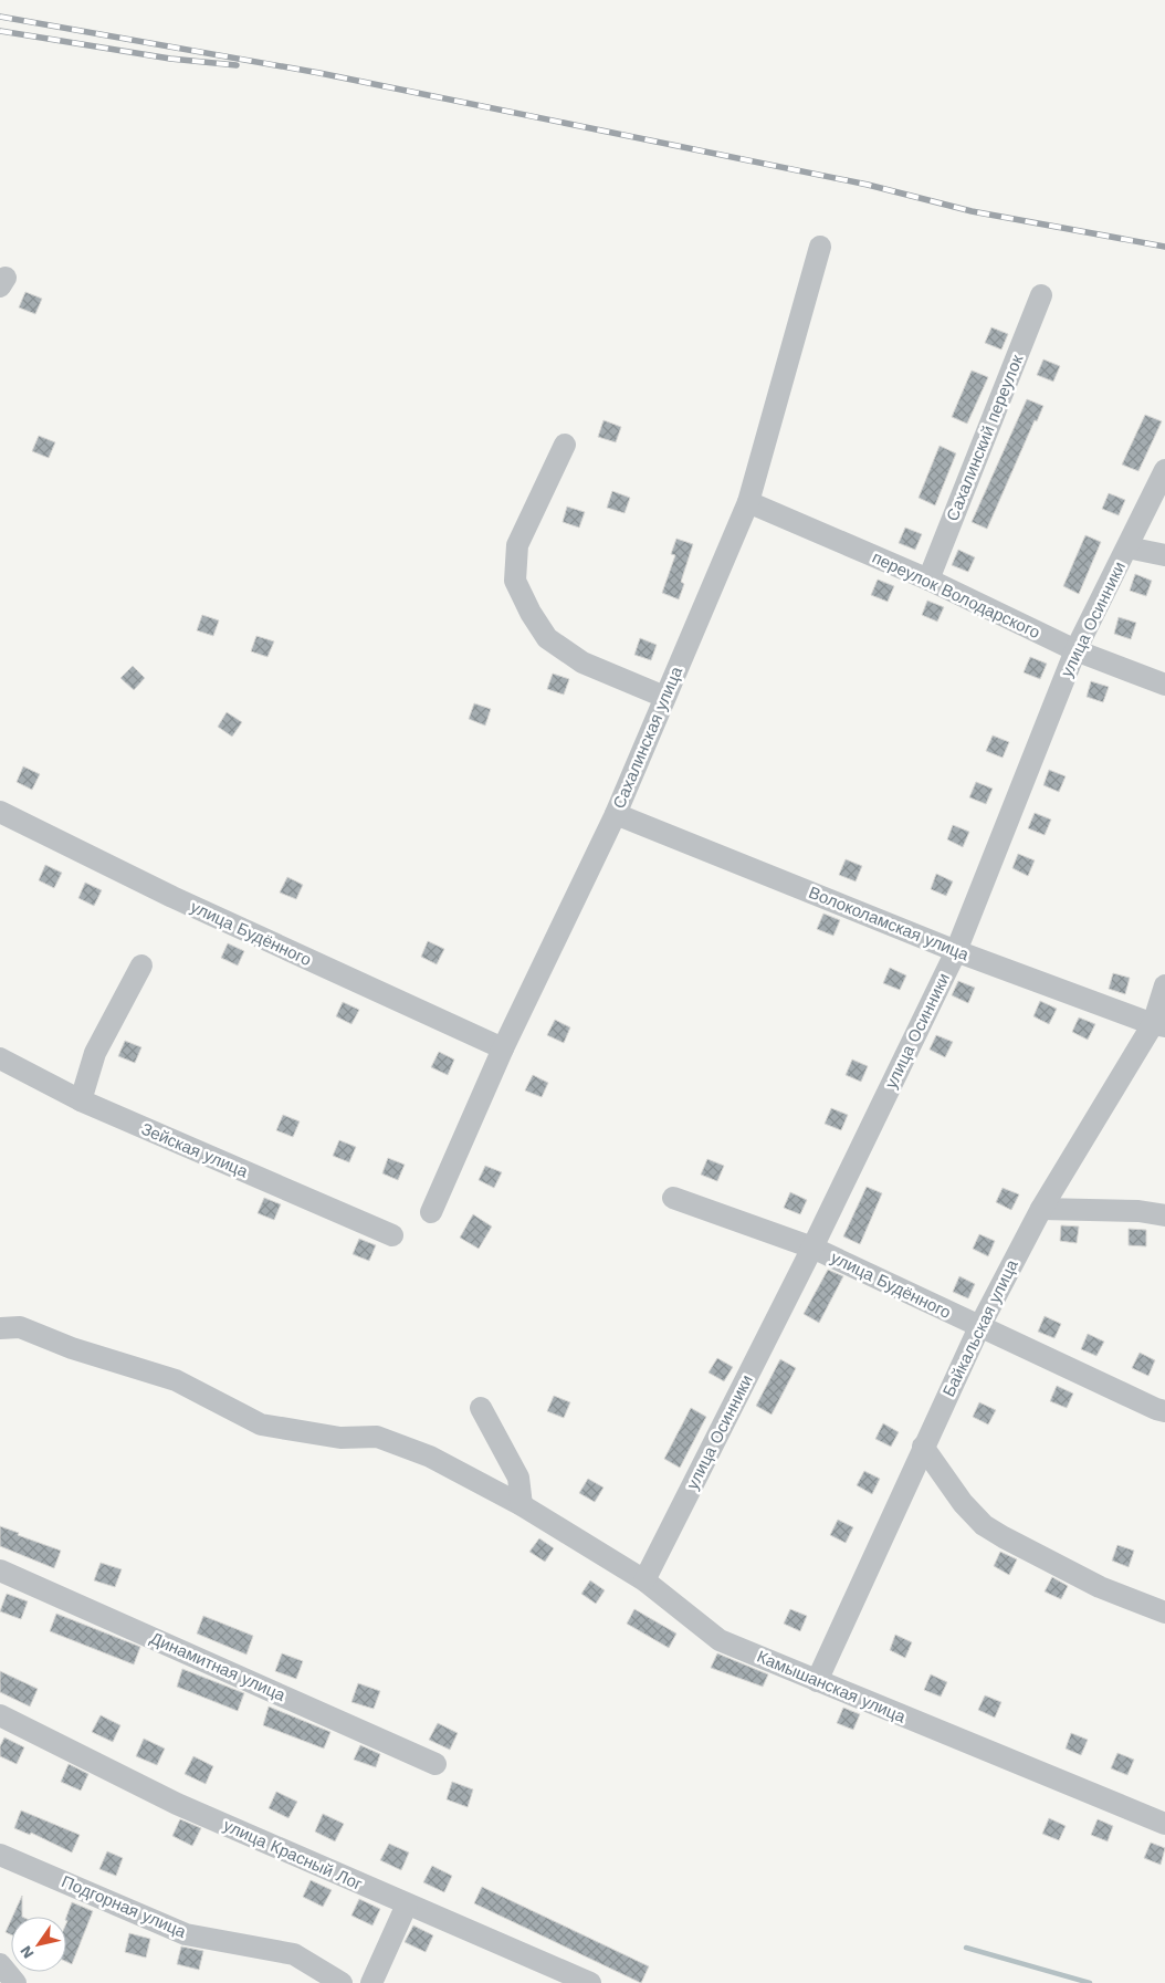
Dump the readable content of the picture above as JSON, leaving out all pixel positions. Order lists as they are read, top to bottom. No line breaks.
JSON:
{"streets":{"street":["Сахалинский переулок","переулок Володарского","улица Осинники","Сахалинская улица","Волоколамская улица","улица Будённого","Зейская улица","Байкальская улица","Динамитная улица","Камышанская улица","улица Красный Лог","Подгорная улица"]},"crossings":[["Сахалинский переулок","переулок Володарского"],["переулок Володарского","улица Осинники"],["переулок Володарского","Сахалинская улица"],["улица Осинники","Волоколамская улица"],["улица Осинники","улица Будённого"],["улица Осинники","Камышанская улица"],["Сахалинская улица","Волоколамская улица"],["Сахалинская улица","улица Будённого"],["Волоколамская улица","Байкальская улица"],["улица Будённого","Байкальская улица"],["Байкальская улица","Камышанская улица"]],"north":"bottom left"}
